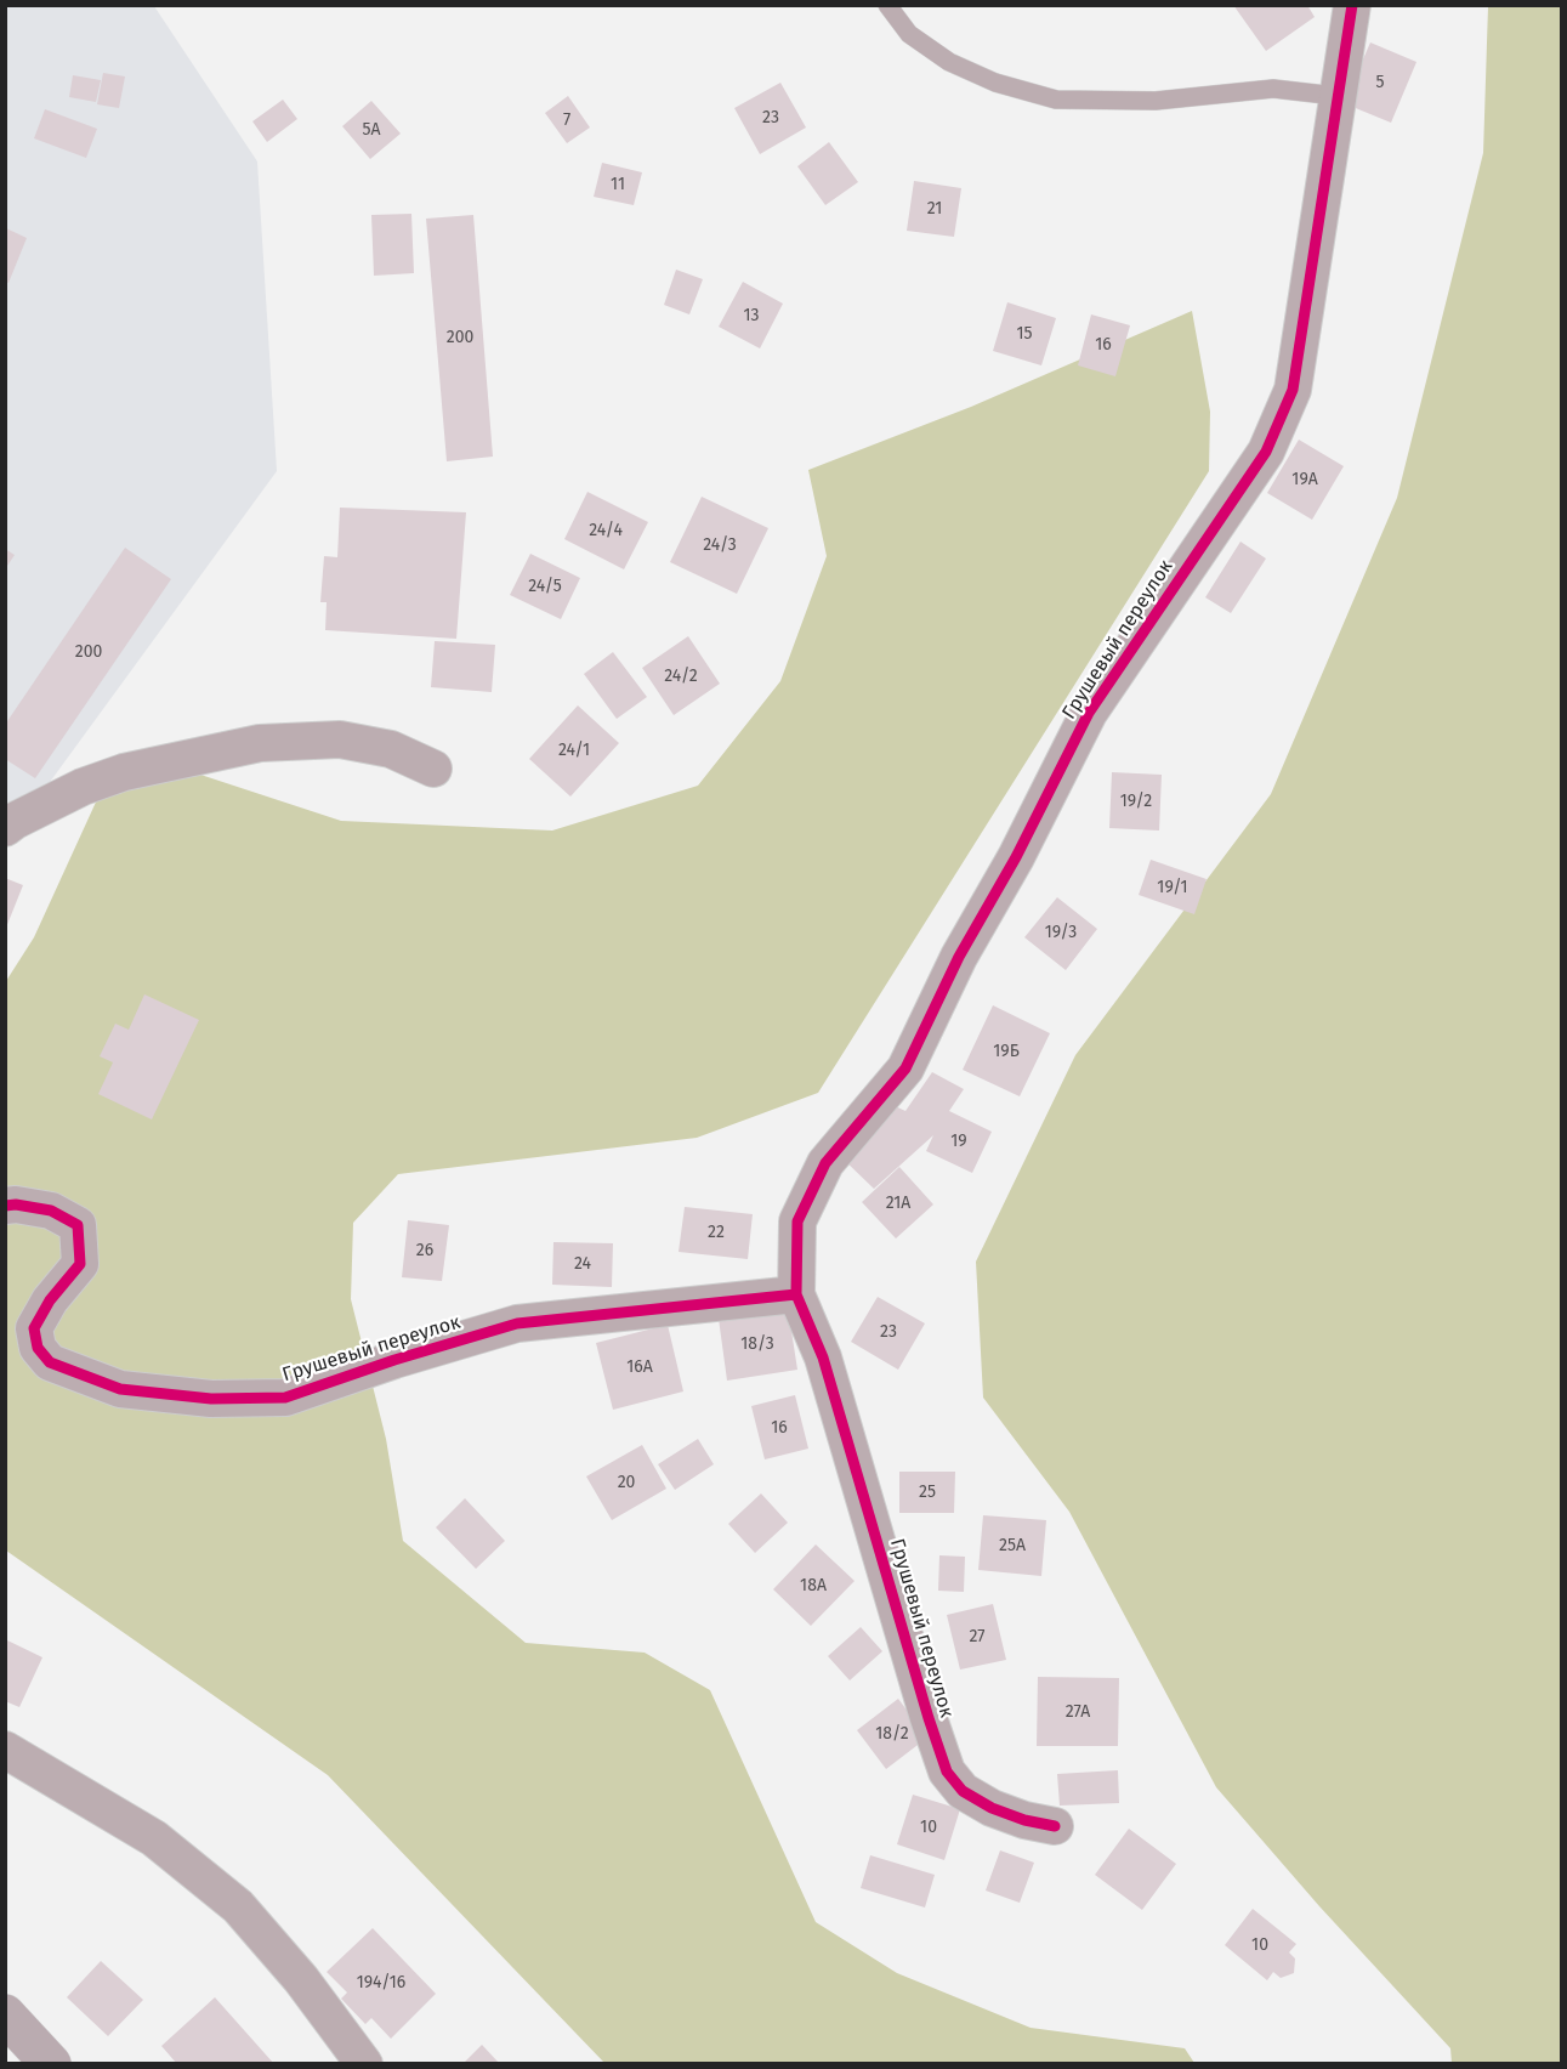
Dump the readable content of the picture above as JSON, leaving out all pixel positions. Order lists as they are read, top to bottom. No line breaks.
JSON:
{"streets":{"street":["Грушевый переулок"]},"house_numbers":["5","23","7","5А","11","21","13","15","200","16","19А","24/4","24/3","24/5","200","24/2","24/1","19/2","19/1","19/3","19Б","19","21А","22","26","24","23","18/3","16А","16","20","25","25А","18А","27","27А","18/2","10","10","194/16"]}
